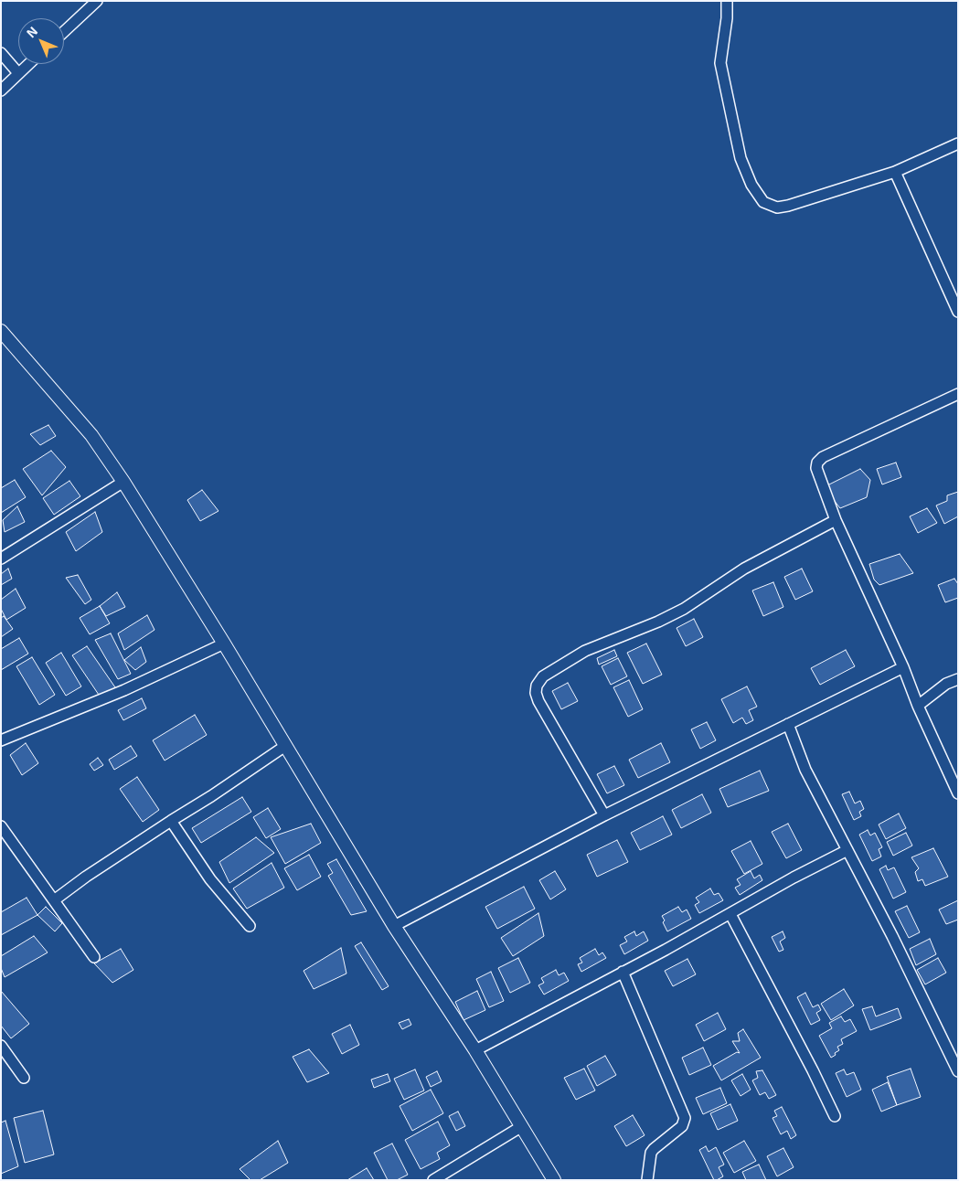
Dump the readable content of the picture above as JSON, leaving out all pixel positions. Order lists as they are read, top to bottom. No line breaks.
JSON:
{"north":"top left"}
